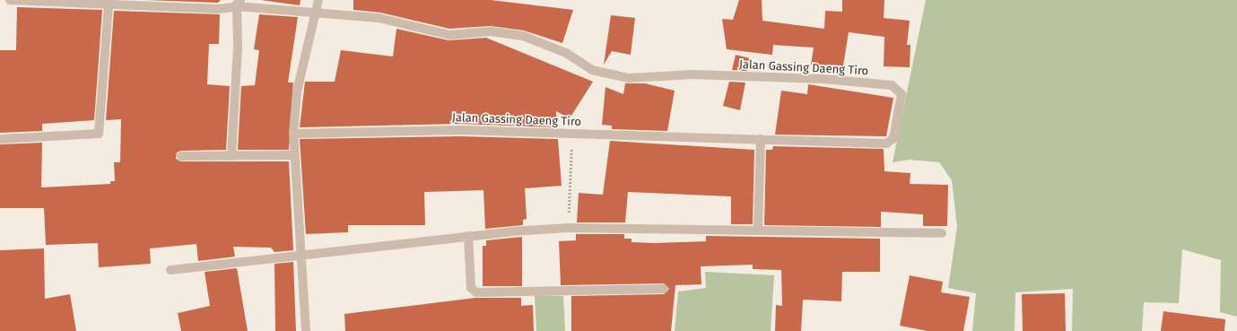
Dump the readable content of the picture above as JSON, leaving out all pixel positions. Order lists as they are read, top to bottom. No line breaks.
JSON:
{"streets":{"street":["Jalan Gassing Daeng Tiro"]}}
